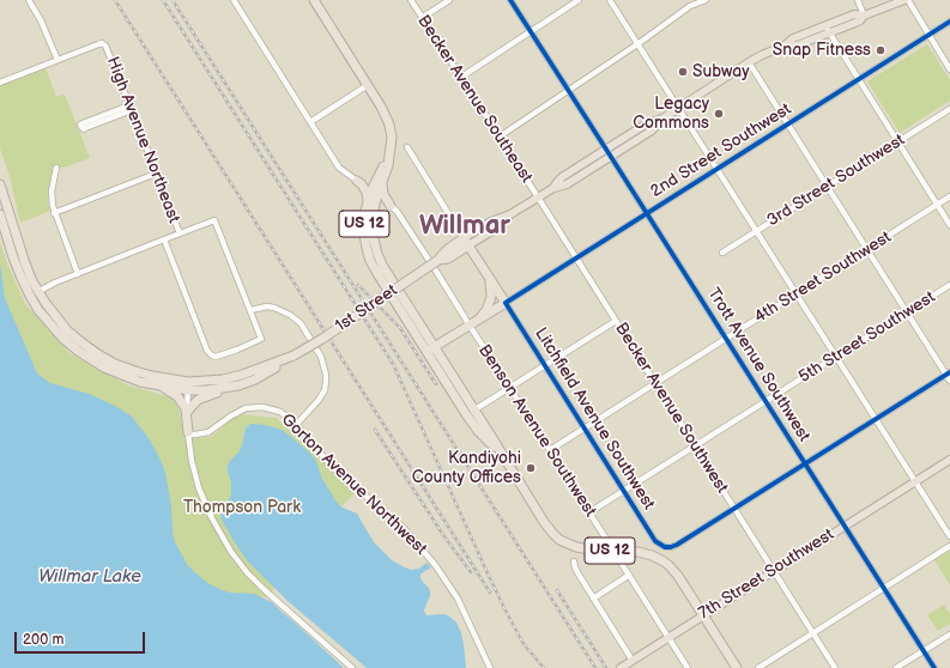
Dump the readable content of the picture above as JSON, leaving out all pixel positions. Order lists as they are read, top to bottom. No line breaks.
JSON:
{"streets":{"highway":["2nd Street Southwest","US 12","1st Street","Litchfield Avenue Southwest"],"main road":["7th Street Southwest"],"street":["Becker Avenue Southeast","High Avenue Northeast","3rd Street Southwest","4th Street Southwest","5th Street Southwest","Trott Avenue Southwest","Becker Avenue Southwest","Benson Avenue Southwest","Gorton Avenue Northwest"]},"crossings":[["Becker Avenue Southeast","Becker Avenue Southwest"],["2nd Street Southwest","US 12"],["2nd Street Southwest","Trott Avenue Southwest"],["2nd Street Southwest","Becker Avenue Southwest"],["2nd Street Southwest","Litchfield Avenue Southwest"],["2nd Street Southwest","Benson Avenue Southwest"],["US 12","Benson Avenue Southwest"],["US 12","7th Street Southwest"],["4th Street Southwest","Trott Avenue Southwest"],["4th Street Southwest","Becker Avenue Southwest"],["4th Street Southwest","Litchfield Avenue Southwest"],["4th Street Southwest","Benson Avenue Southwest"],["1st Street","Litchfield Avenue Southwest"],["1st Street","Benson Avenue Southwest"],["5th Street Southwest","Trott Avenue Southwest"],["5th Street Southwest","Becker Avenue Southwest"],["5th Street Southwest","Litchfield Avenue Southwest"],["5th Street Southwest","Benson Avenue Southwest"],["Trott Avenue Southwest","7th Street Southwest"],["Becker Avenue Southwest","Litchfield Avenue Southwest"],["Becker Avenue Southwest","7th Street Southwest"],["Benson Avenue Southwest","7th Street Southwest"]],"districts":["Willmar"],"water":["Willmar Lake"],"parks":["Thompson Park"],"places":["Snap Fitness","Subway","Legacy Commons","Kandiyohi County Offices"],"scale_bar":"200 m"}
